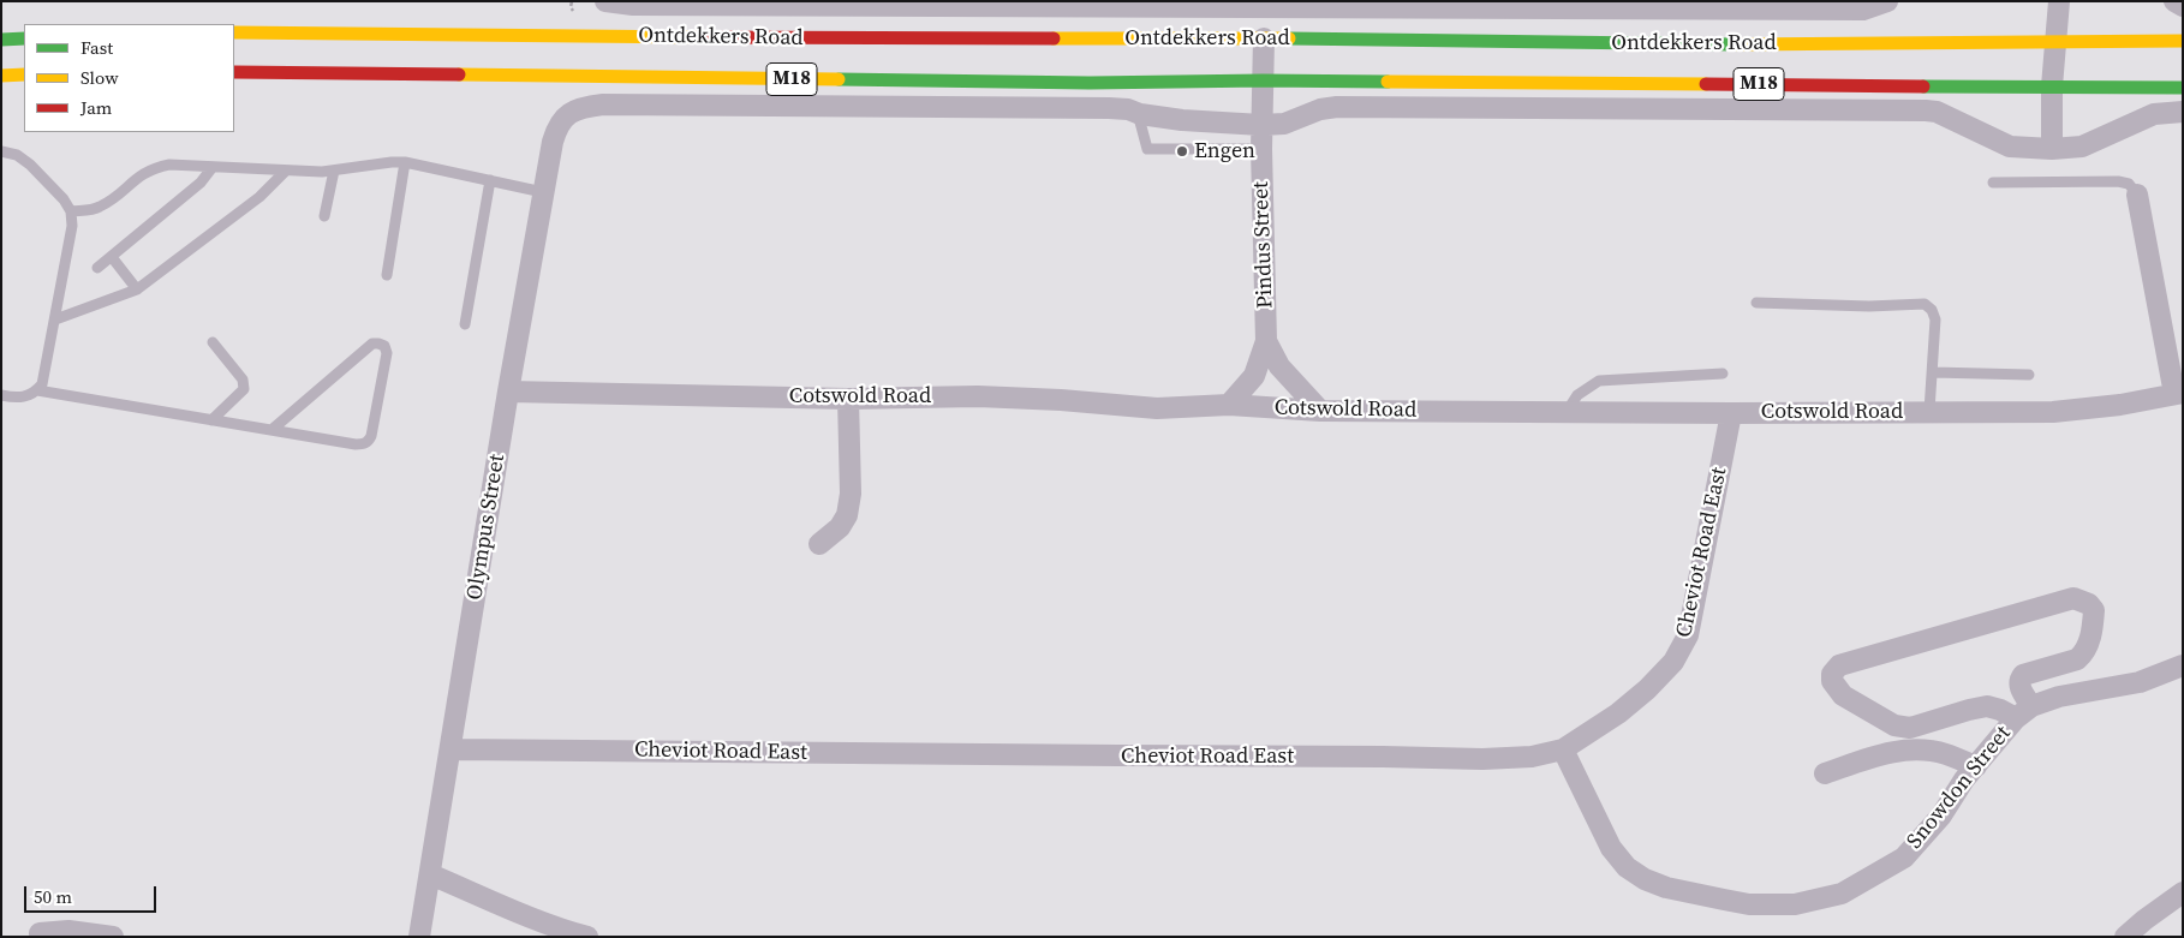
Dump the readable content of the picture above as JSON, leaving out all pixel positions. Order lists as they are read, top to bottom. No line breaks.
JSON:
{"streets":{"main road":["Ontdekkers Road","M18"],"street":["Pindus Street","Cotswold Road","Olympus Street","Cheviot Road East","Snowdon Street"]},"crossings":[["Ontdekkers Road","Pindus Street"],["Pindus Street","Cotswold Road"],["Cotswold Road","Olympus Street"],["Cotswold Road","Cheviot Road East"],["Olympus Street","Cheviot Road East"],["Cheviot Road East","Snowdon Street"]],"places":["Engen"],"legend":["Fast","Slow","Jam"],"scale_bar":"50 m"}
